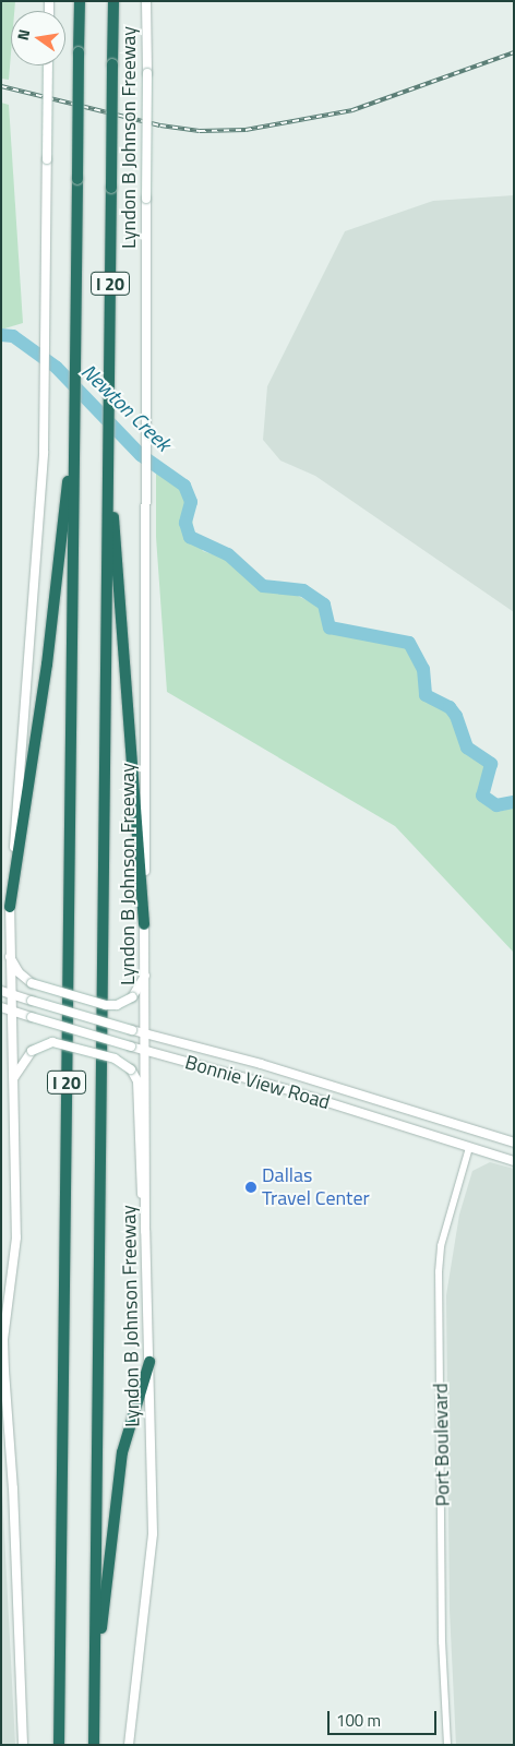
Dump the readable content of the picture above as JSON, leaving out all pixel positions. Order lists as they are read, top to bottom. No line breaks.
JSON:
{"streets":{"highway":["Lyndon B Johnson Freeway","I 20"],"main road":["Bonnie View Road"],"street":["Port Boulevard"]},"crossings":[["Lyndon B Johnson Freeway","Bonnie View Road"],["Bonnie View Road","Port Boulevard"]],"water":["Newton Creek"],"places":["Dallas Travel Center"],"scale_bar":"100 m","north":"left"}
